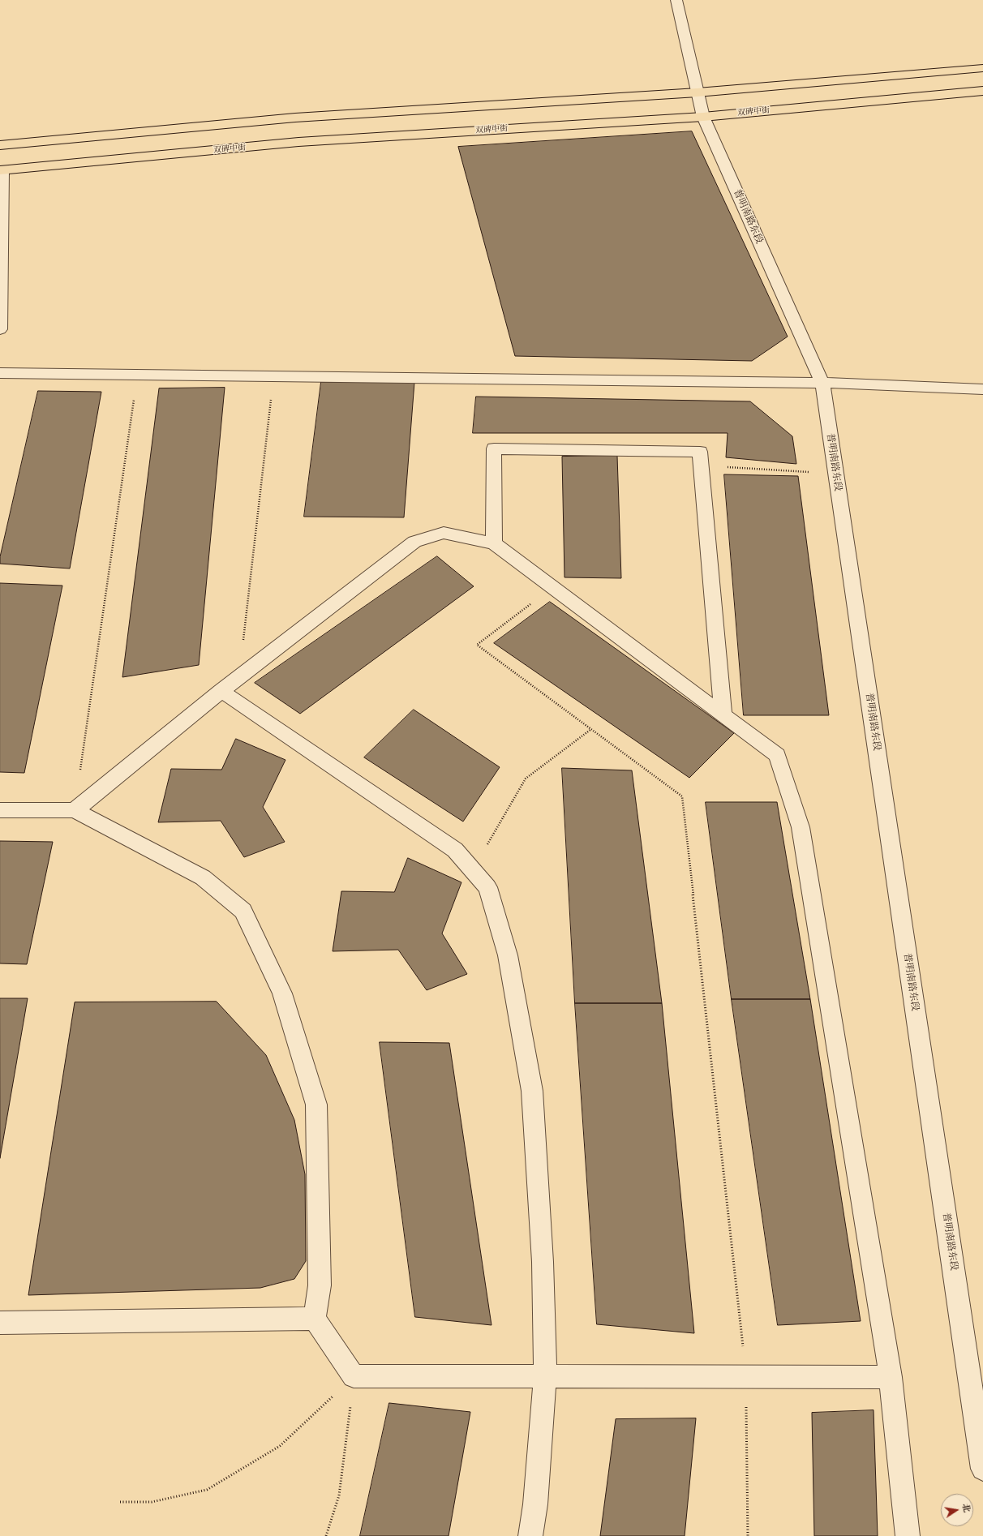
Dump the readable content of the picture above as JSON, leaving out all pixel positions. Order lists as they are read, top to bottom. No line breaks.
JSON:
{"streets":{"main road":["双碑中街"],"street":["普明南路东段"]},"crossings":[["双碑中街","普明南路东段"]],"north":"right"}
